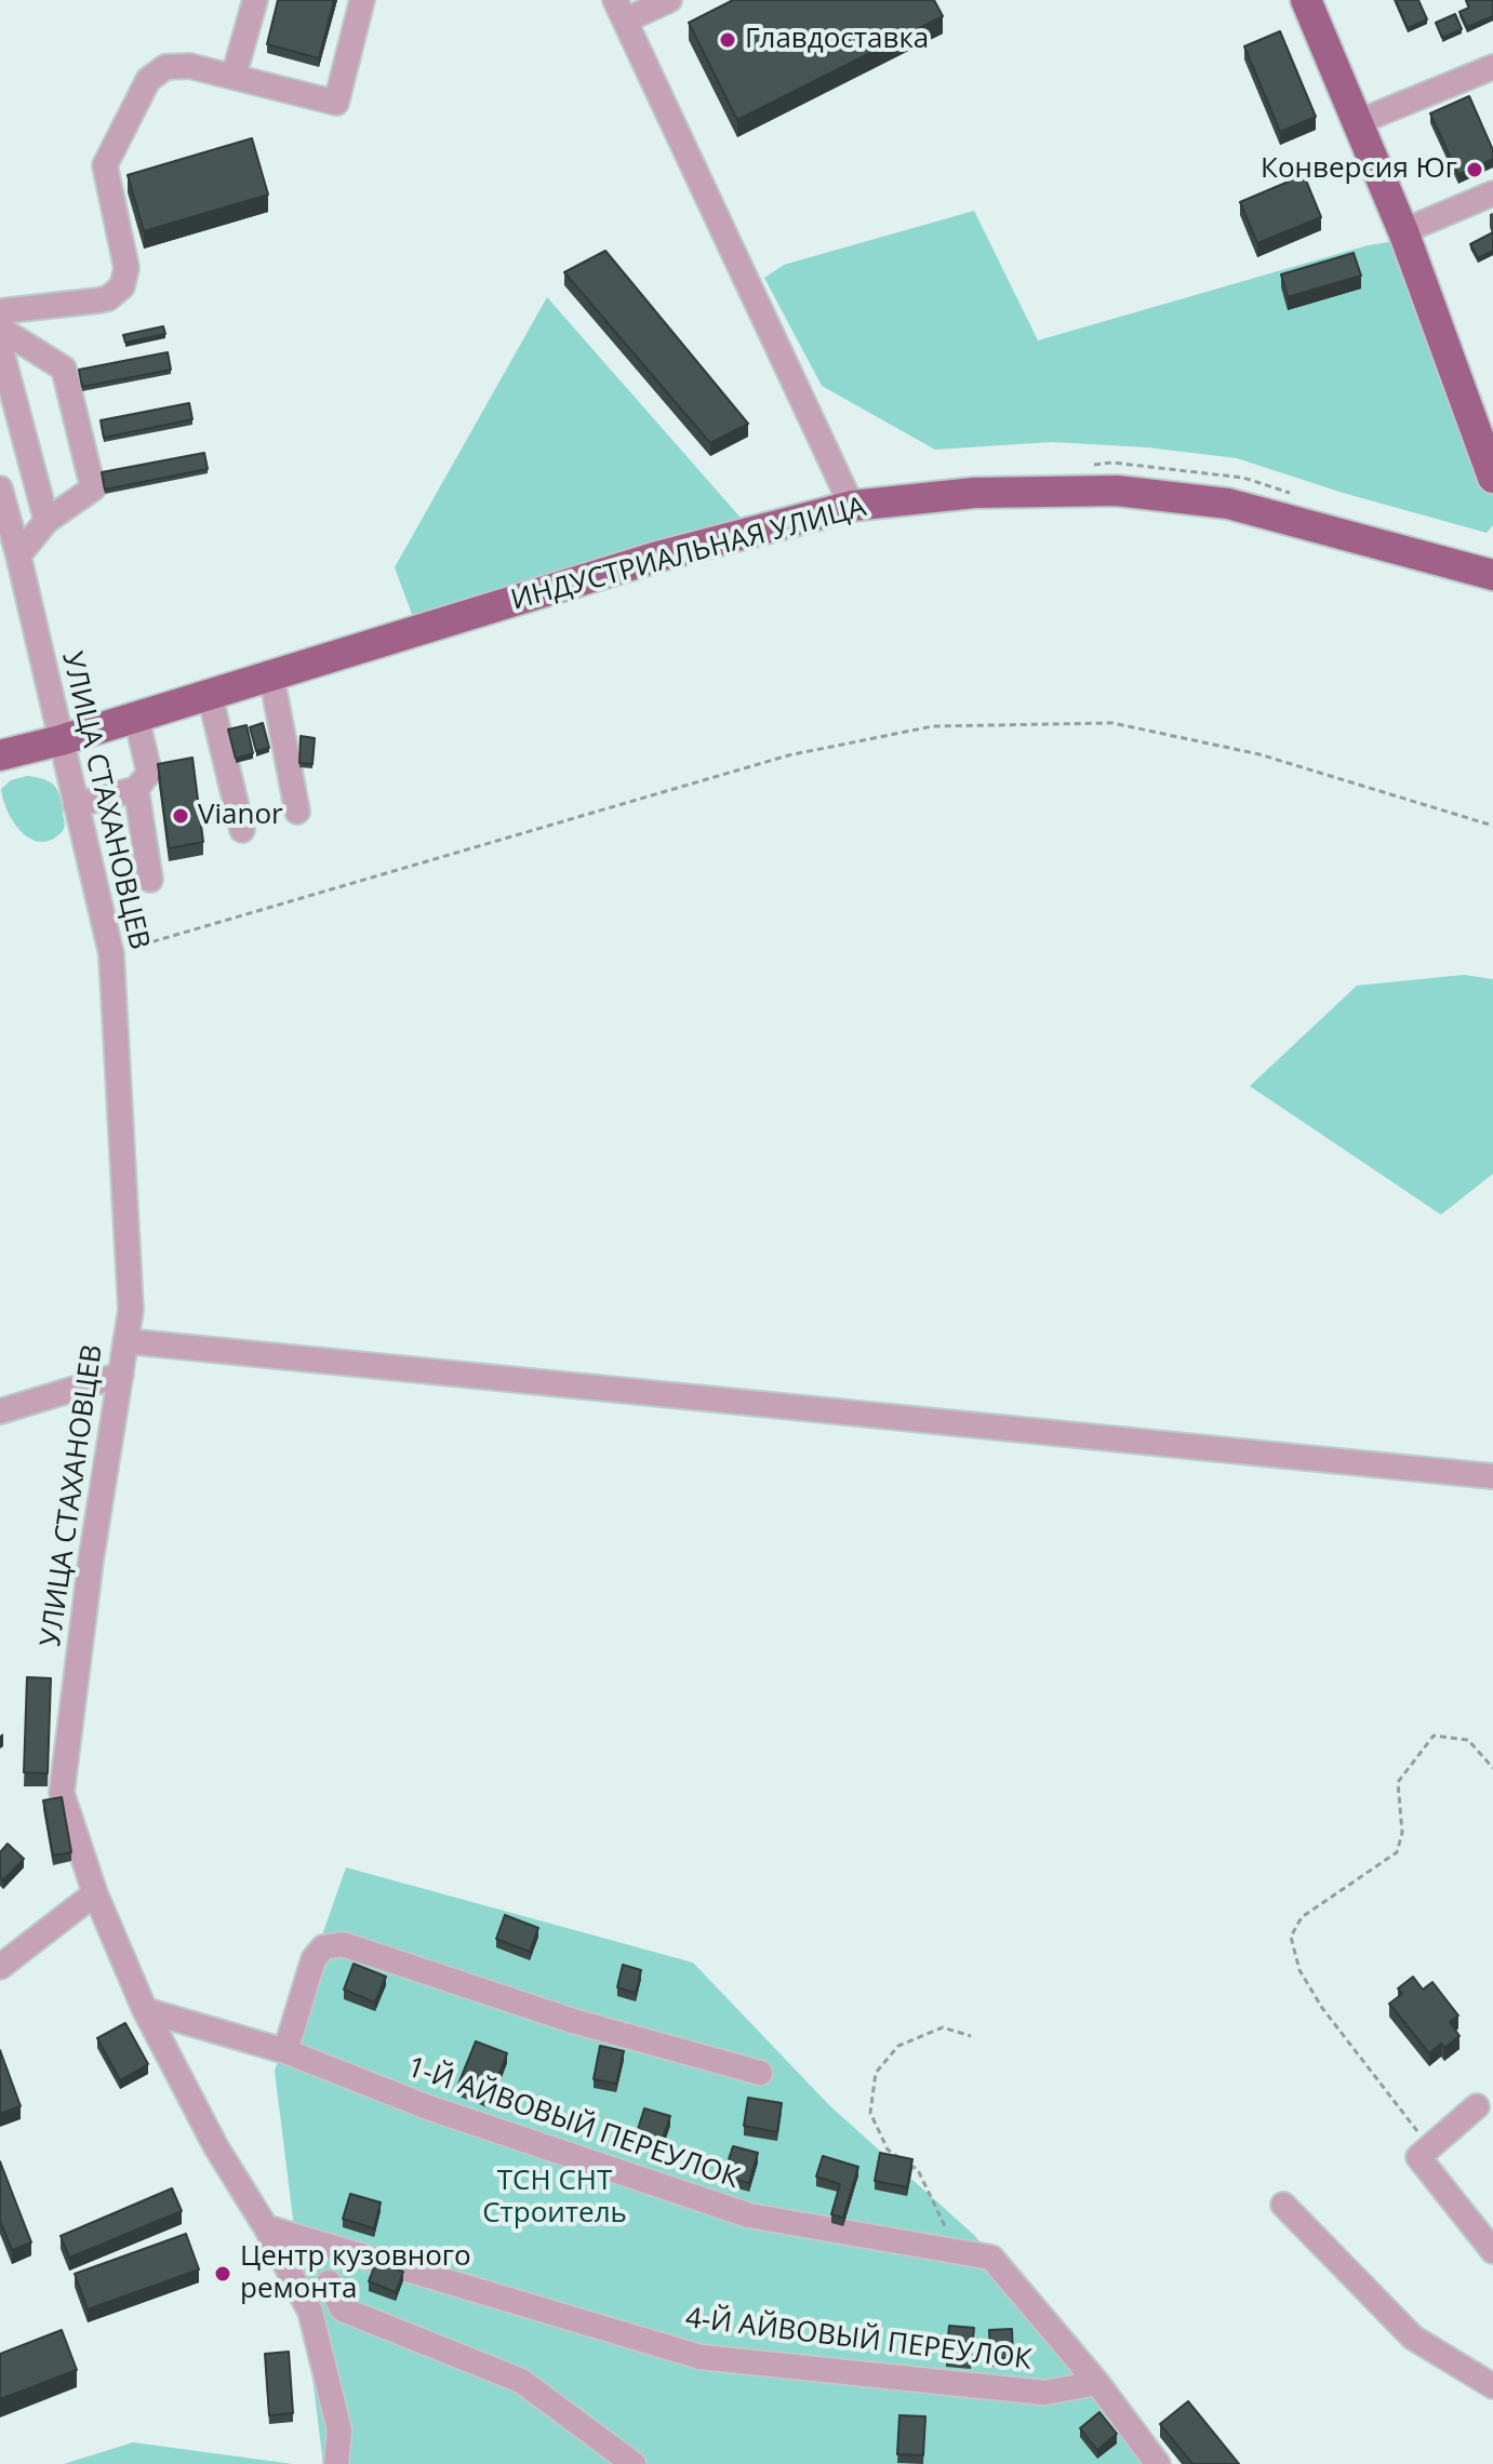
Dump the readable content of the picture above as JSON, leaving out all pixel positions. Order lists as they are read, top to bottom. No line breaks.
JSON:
{"streets":{"main road":["ИНДУСТРИАЛЬНАЯ УЛИЦА"],"street":["УЛИЦА СТАХАНОВЦЕВ","1-Й АЙВОВЫЙ ПЕРЕУЛОК","4-Й АЙВОВЫЙ ПЕРЕУЛОК"]},"crossings":[["ИНДУСТРИАЛЬНАЯ УЛИЦА","УЛИЦА СТАХАНОВЦЕВ"],["УЛИЦА СТАХАНОВЦЕВ","1-Й АЙВОВЫЙ ПЕРЕУЛОК"],["УЛИЦА СТАХАНОВЦЕВ","4-Й АЙВОВЫЙ ПЕРЕУЛОК"],["1-Й АЙВОВЫЙ ПЕРЕУЛОК","4-Й АЙВОВЫЙ ПЕРЕУЛОК"]],"parks":["ТСН СНТ Строитель"],"places":["Главдоставка","Конверсия Юг","Vianor","Центр кузовного ремонта"]}
